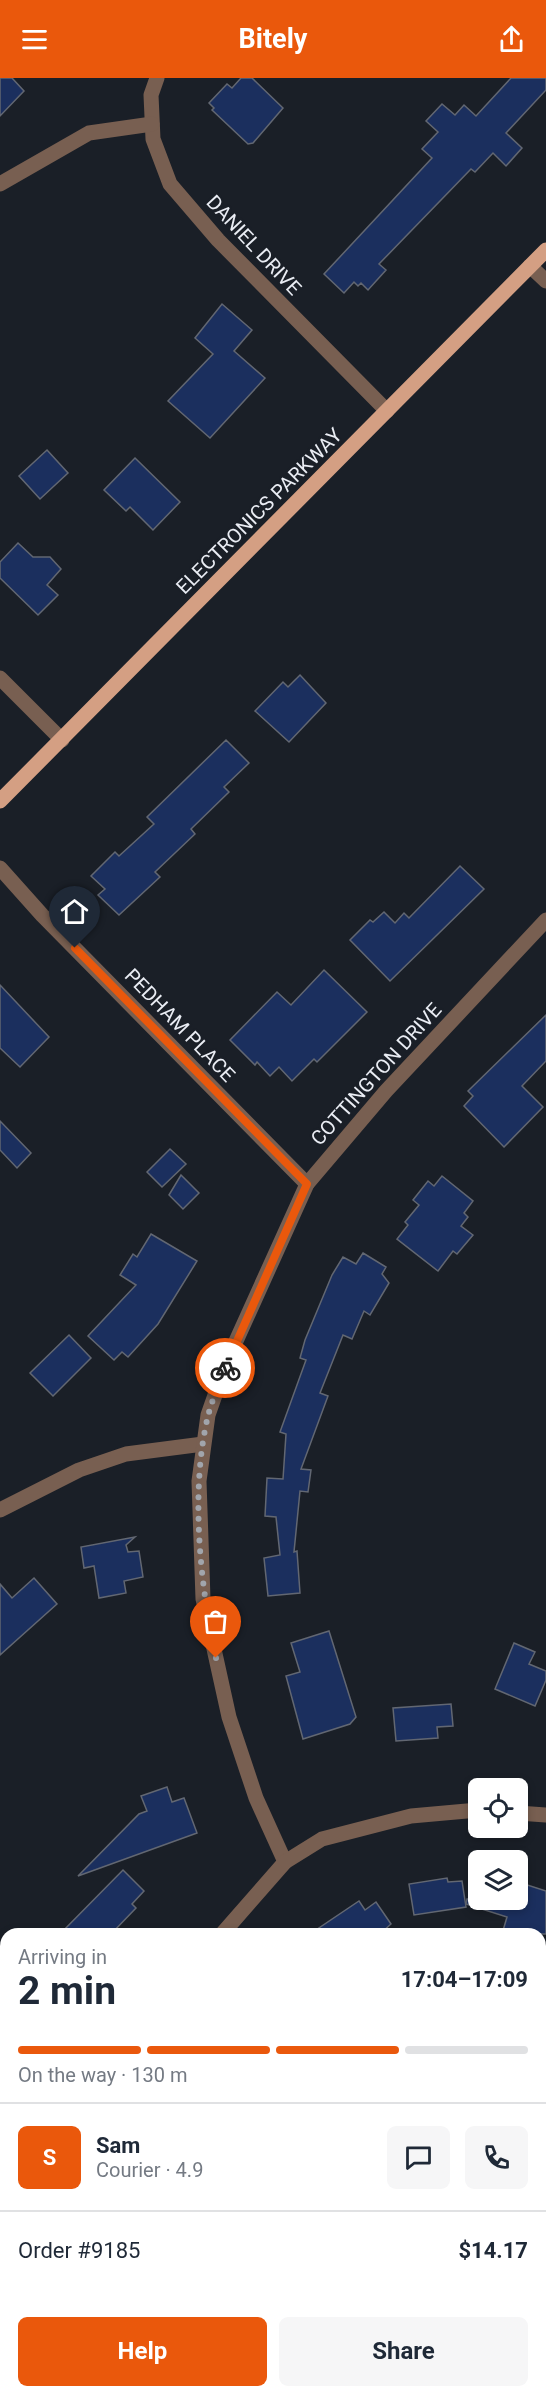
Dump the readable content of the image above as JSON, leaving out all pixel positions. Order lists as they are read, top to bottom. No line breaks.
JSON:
{"streets":{"main road":["ELECTRONICS PARKWAY"],"street":["DANIEL DRIVE","PEDHAM PLACE","COTTINGTON DRIVE"]},"crossings":[["DANIEL DRIVE","ELECTRONICS PARKWAY"],["PEDHAM PLACE","COTTINGTON DRIVE"]],"page":{"header":"Bitely","heading":["2 min","Arriving in","17:04–17:09"],"panel":["Sam","Courier · 4.9","Order #9185","$14.17"],"bar":"On the way · 130 m","round":"S","buttons":["Help","Share"]}}
